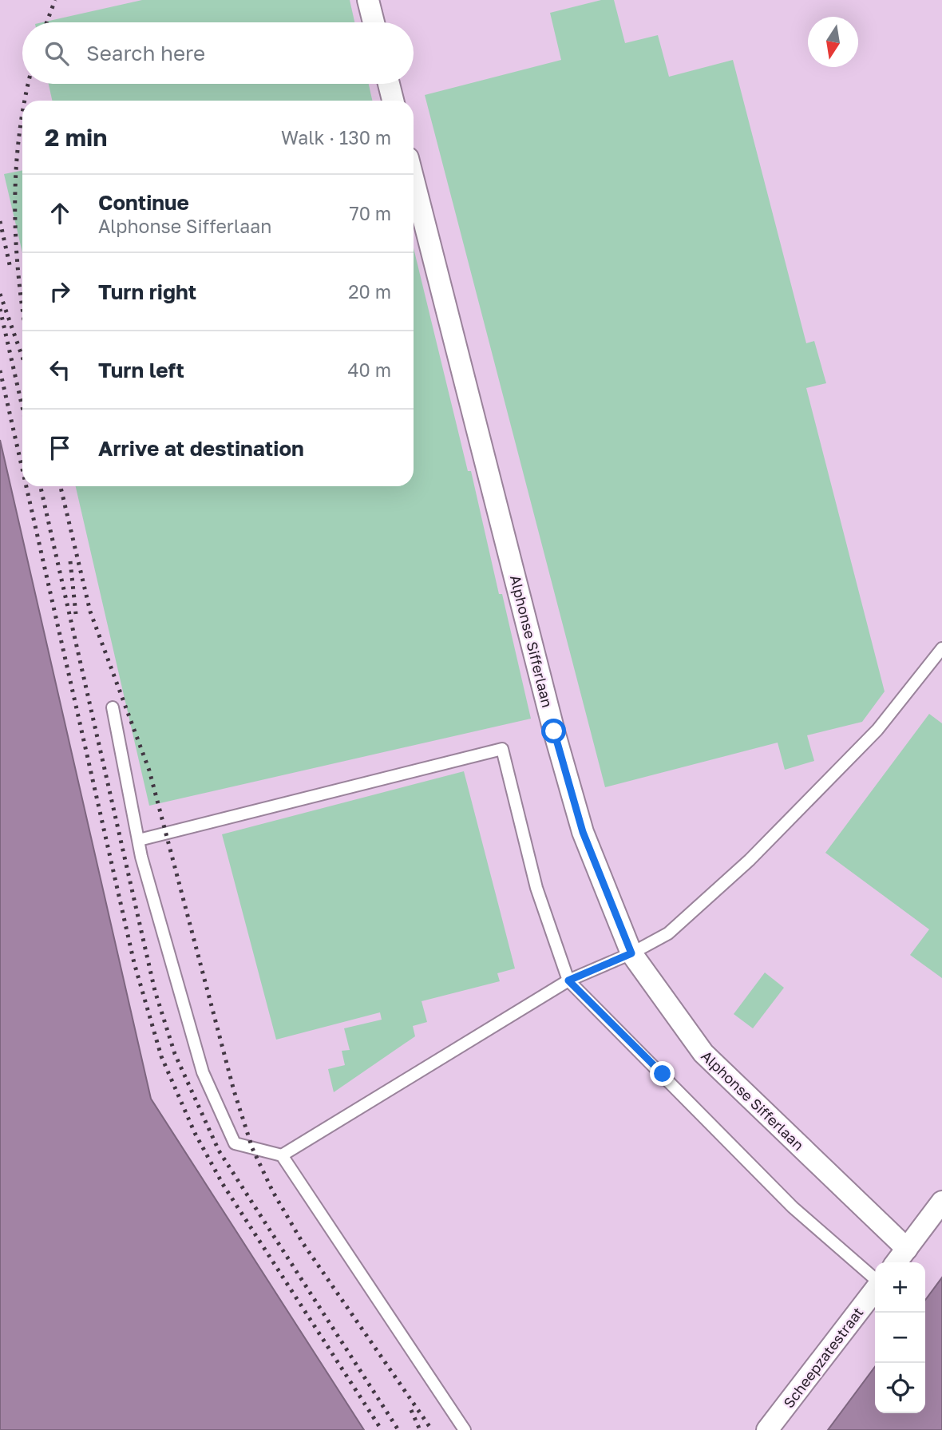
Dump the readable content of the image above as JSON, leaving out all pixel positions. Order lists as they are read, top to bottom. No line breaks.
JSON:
{"streets":{"street":["Alphonse Sifferlaan","Scheepzatestraat"]},"north":"bottom","page":{"search":"Search here","heading":["2 min","Walk · 130 m"],"list":[["Continue","Alphonse Sifferlaan","70 m"],["Turn right","20 m"],["Turn left","40 m"],"Arrive at destination"],"map_buttons":["+","−"]}}
